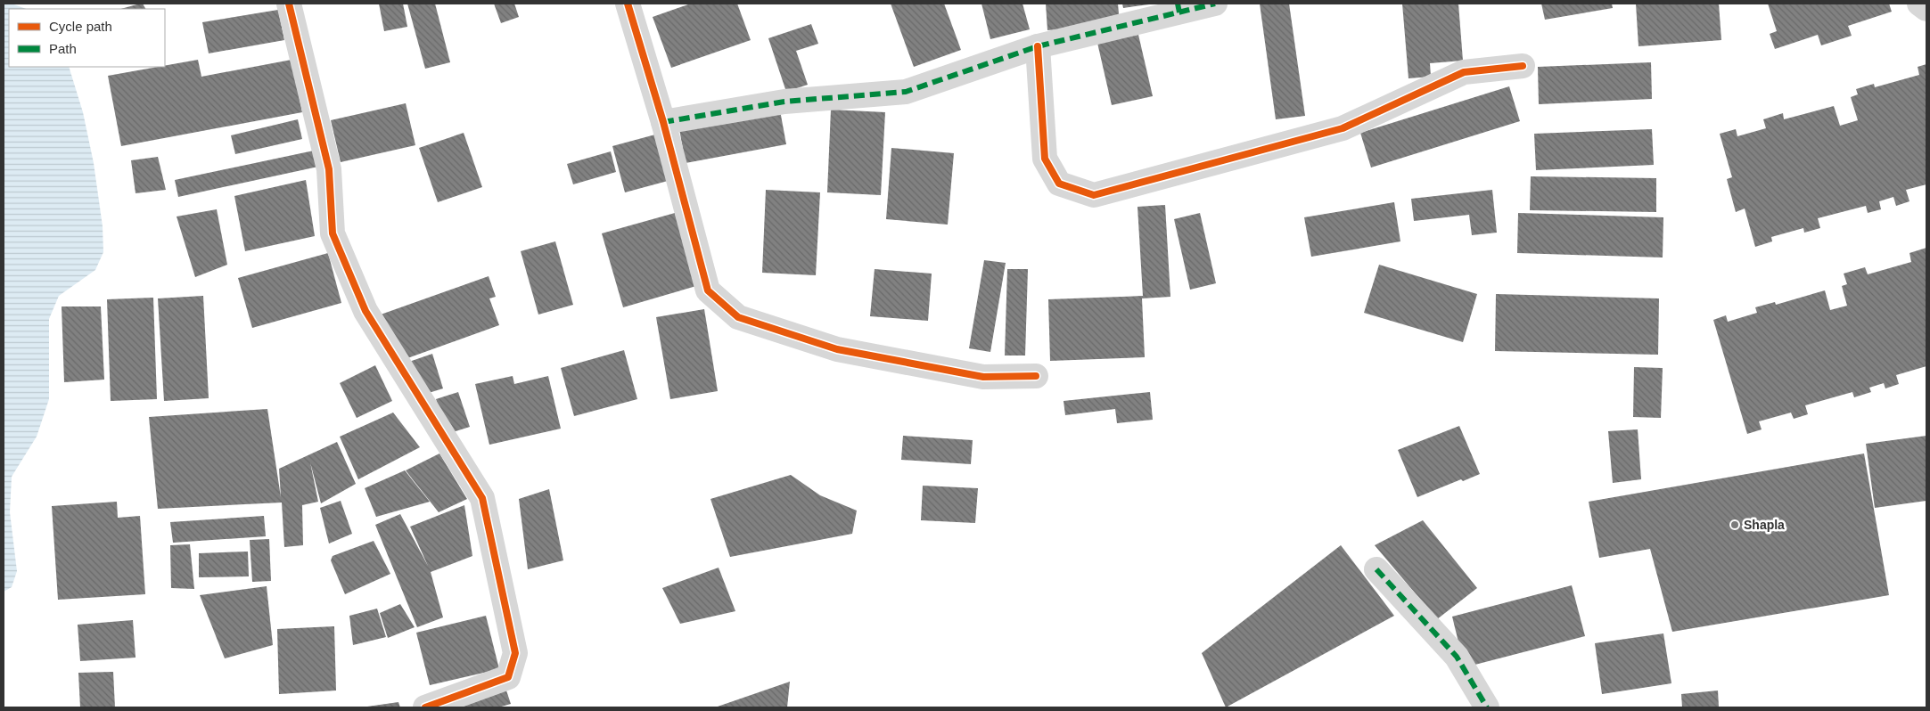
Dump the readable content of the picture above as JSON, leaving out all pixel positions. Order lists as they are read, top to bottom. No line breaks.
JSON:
{"places":["Shapla"],"legend":["Cycle path","Path"]}
